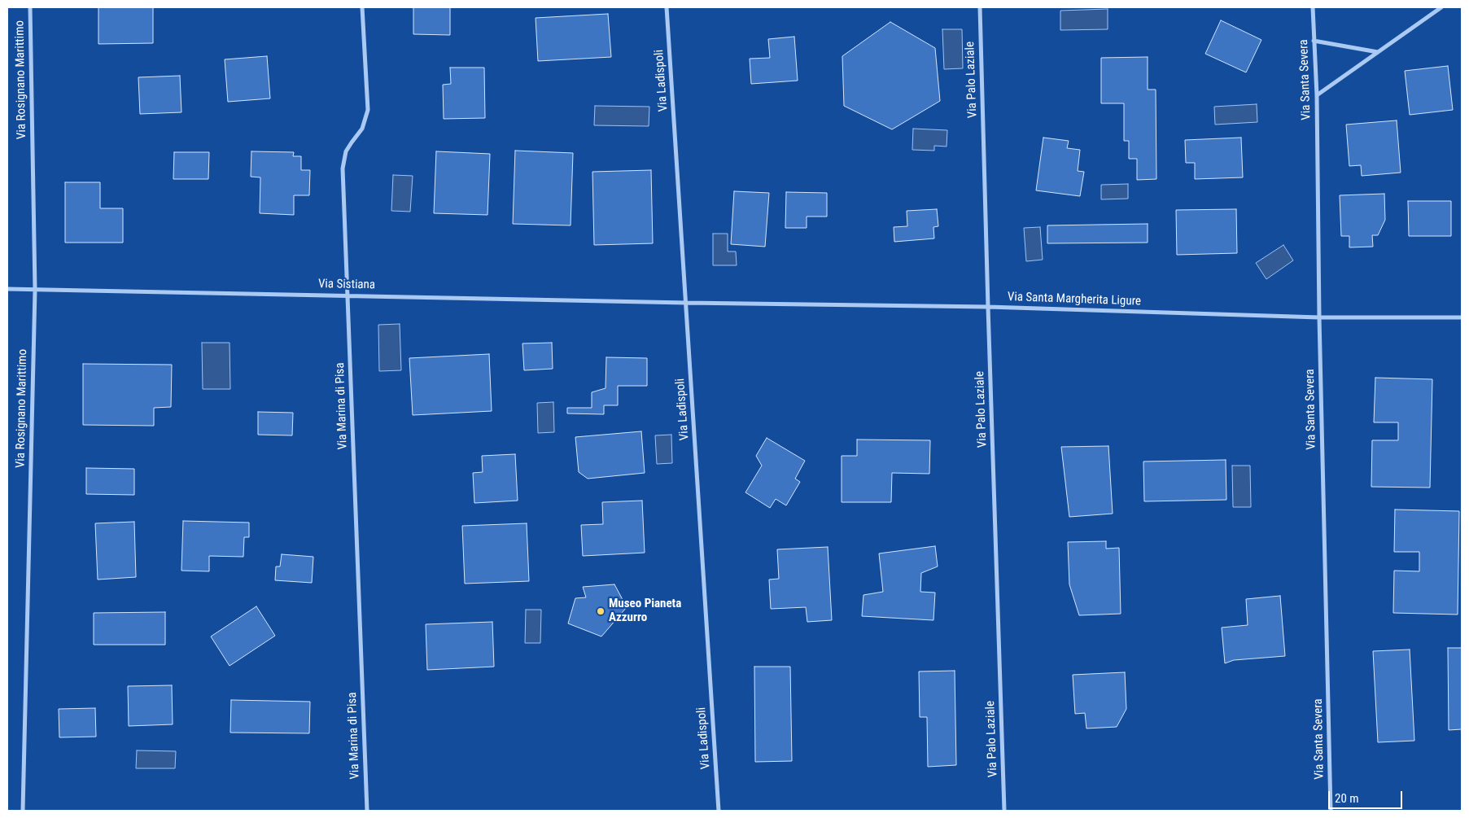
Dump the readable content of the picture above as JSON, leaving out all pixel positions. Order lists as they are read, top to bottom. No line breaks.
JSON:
{"streets":{"street":["Via Rosignano Marittimo","Via Palo Laziale","Via Santa Severa","Via Ladispoli","Via Sistiana","Via Santa Margherita Ligure","Via Marina di Pisa"]},"crossings":[["Via Rosignano Marittimo","Via Sistiana"],["Via Palo Laziale","Via Santa Margherita Ligure"],["Via Santa Severa","Via Santa Margherita Ligure"],["Via Ladispoli","Via Sistiana"],["Via Ladispoli","Via Santa Margherita Ligure"],["Via Sistiana","Via Santa Margherita Ligure"],["Via Sistiana","Via Marina di Pisa"]],"places":["Museo Pianeta Azzurro"],"scale_bar":"20 m"}
